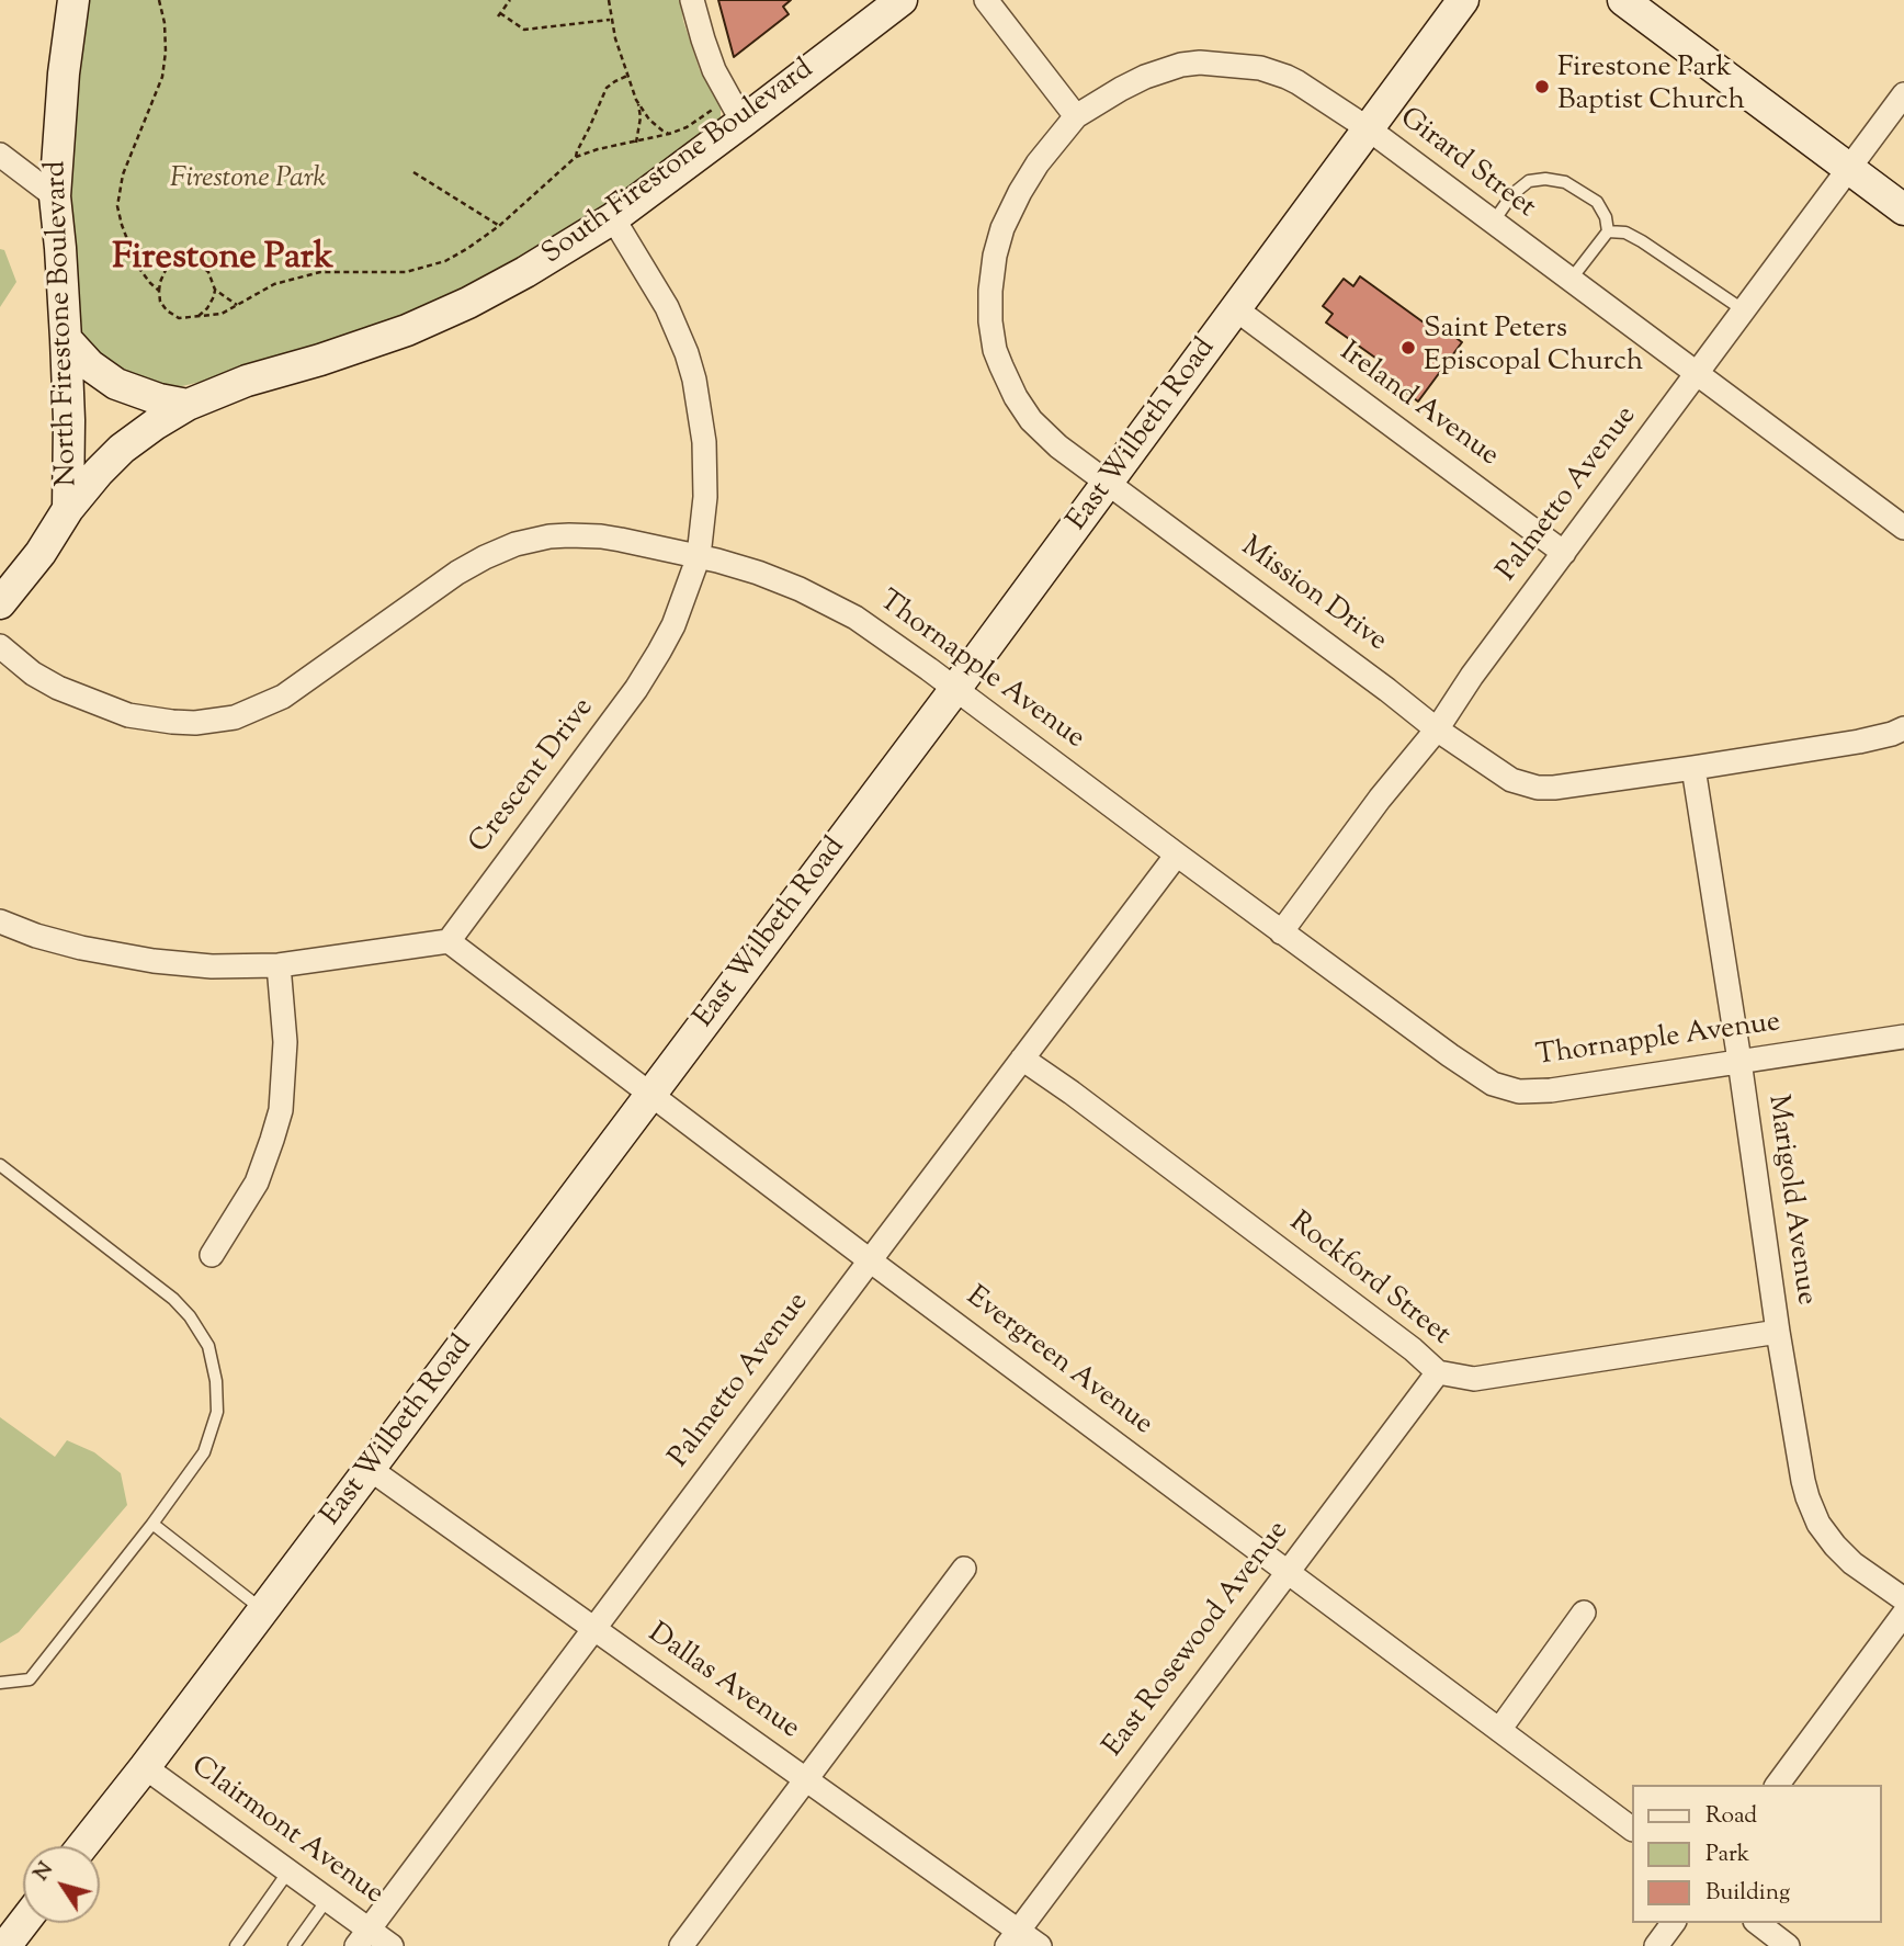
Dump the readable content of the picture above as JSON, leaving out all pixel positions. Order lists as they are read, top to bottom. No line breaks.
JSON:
{"streets":{"main road":["South Firestone Boulevard","North Firestone Boulevard","East Wilbeth Road"],"street":["Girard Street","Ireland Avenue","Palmetto Avenue","Mission Drive","Thornapple Avenue","Crescent Drive","Marigold Avenue","Rockford Street","Evergreen Avenue","East Rosewood Avenue","Dallas Avenue","Clairmont Avenue"]},"crossings":[["South Firestone Boulevard","North Firestone Boulevard"],["South Firestone Boulevard","Crescent Drive"],["Girard Street","East Wilbeth Road"],["Girard Street","Palmetto Avenue"],["Girard Street","Mission Drive"],["Ireland Avenue","East Wilbeth Road"],["Ireland Avenue","Palmetto Avenue"],["East Wilbeth Road","Mission Drive"],["East Wilbeth Road","Thornapple Avenue"],["East Wilbeth Road","Evergreen Avenue"],["East Wilbeth Road","Dallas Avenue"],["East Wilbeth Road","Clairmont Avenue"],["Palmetto Avenue","Mission Drive"],["Palmetto Avenue","Thornapple Avenue"],["Palmetto Avenue","Rockford Street"],["Palmetto Avenue","Evergreen Avenue"],["Palmetto Avenue","Dallas Avenue"],["Palmetto Avenue","Clairmont Avenue"],["Mission Drive","Marigold Avenue"],["Thornapple Avenue","Crescent Drive"],["Thornapple Avenue","Marigold Avenue"],["Crescent Drive","Evergreen Avenue"],["Marigold Avenue","Rockford Street"],["Rockford Street","East Rosewood Avenue"],["Evergreen Avenue","East Rosewood Avenue"],["East Rosewood Avenue","Dallas Avenue"]],"districts":["Firestone Park"],"parks":["Firestone Park"],"places":["Firestone Park Baptist Church","Saint Peters Episcopal Church"],"legend":["Road","Park","Building"],"north":"top left"}
